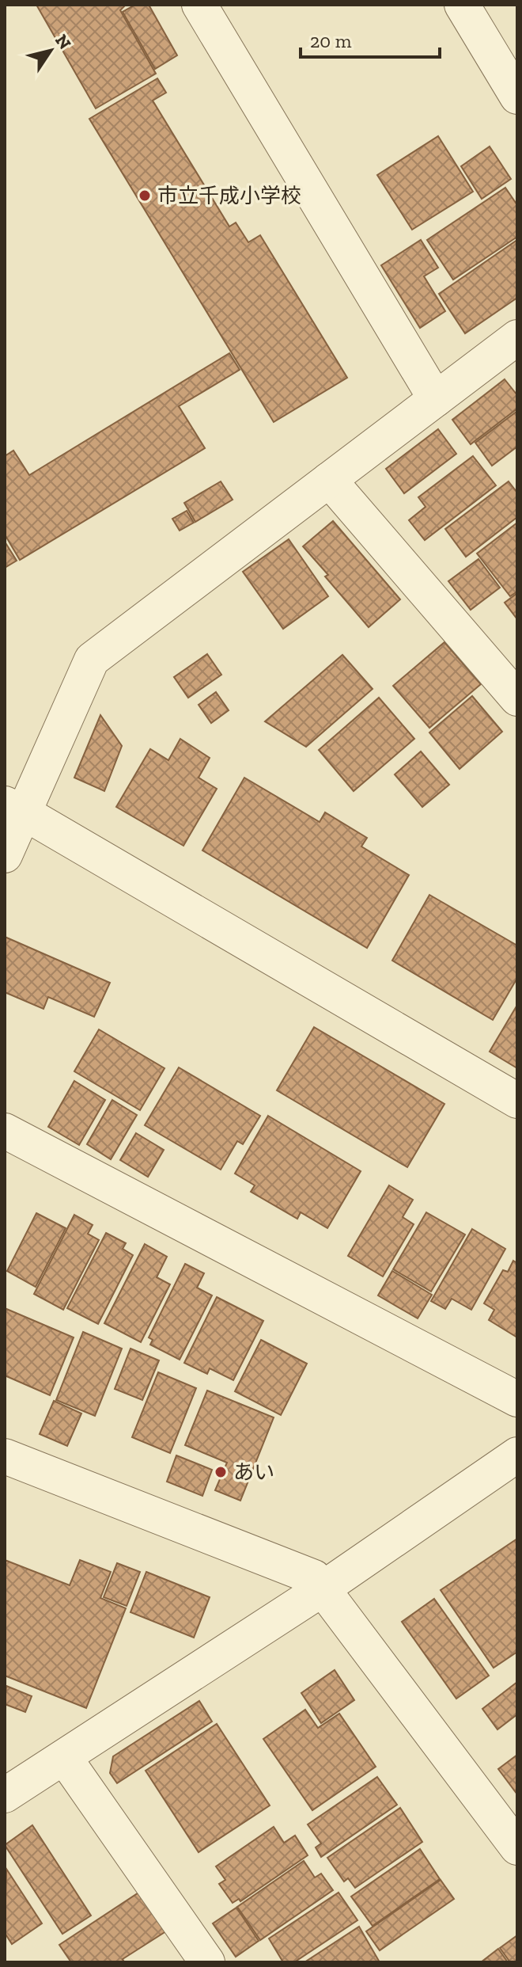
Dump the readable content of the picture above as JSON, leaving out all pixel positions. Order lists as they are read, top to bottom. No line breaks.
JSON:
{"places":["市立千成小学校","あい"],"scale_bar":"20 m","north":"top right"}
